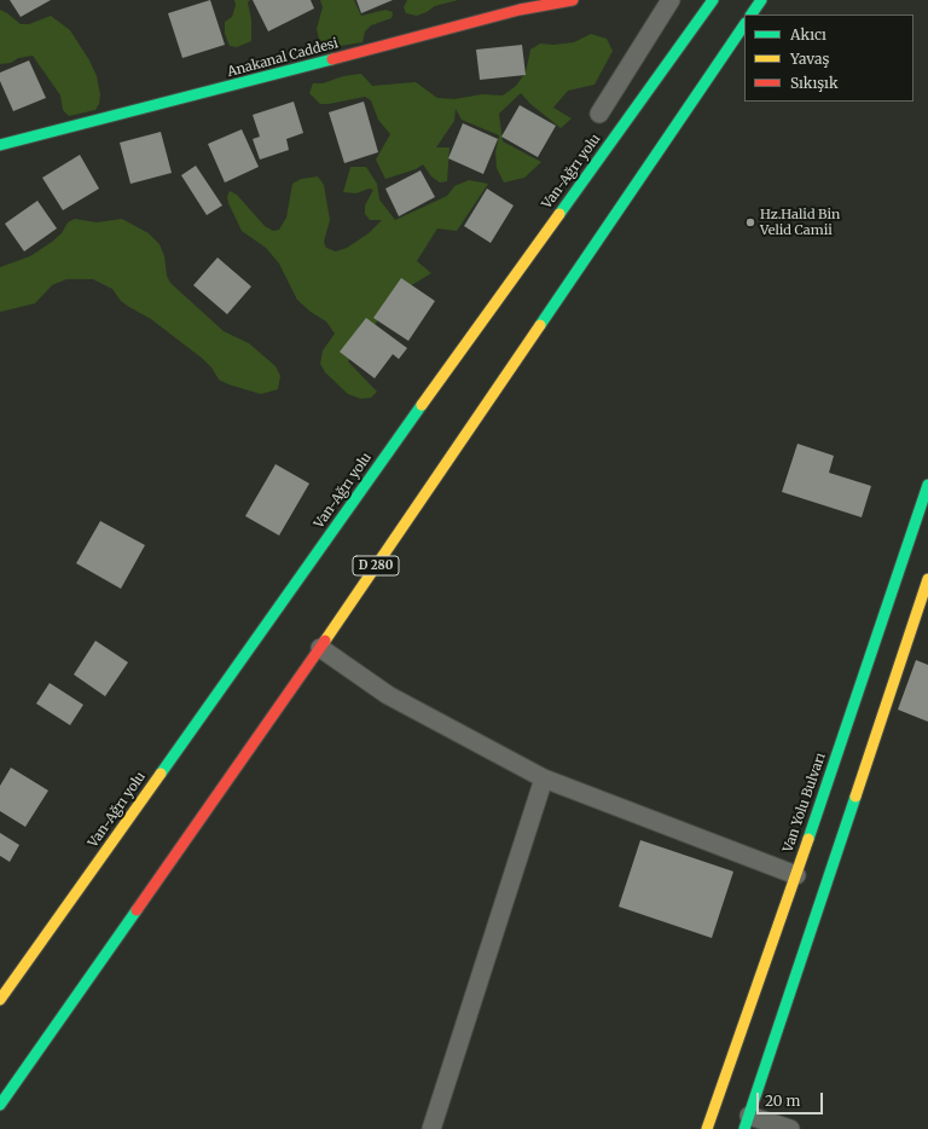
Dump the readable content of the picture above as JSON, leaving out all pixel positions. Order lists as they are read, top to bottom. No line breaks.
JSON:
{"streets":{"main road":["Anakanal Caddesi","Van-Ağrı yolu","D 280","Van Yolu Bulvarı"]},"places":["Hz.Halid Bin Velid Camii"],"legend":["Akıcı","Yavaş","Sıkışık"],"scale_bar":"20 m"}
